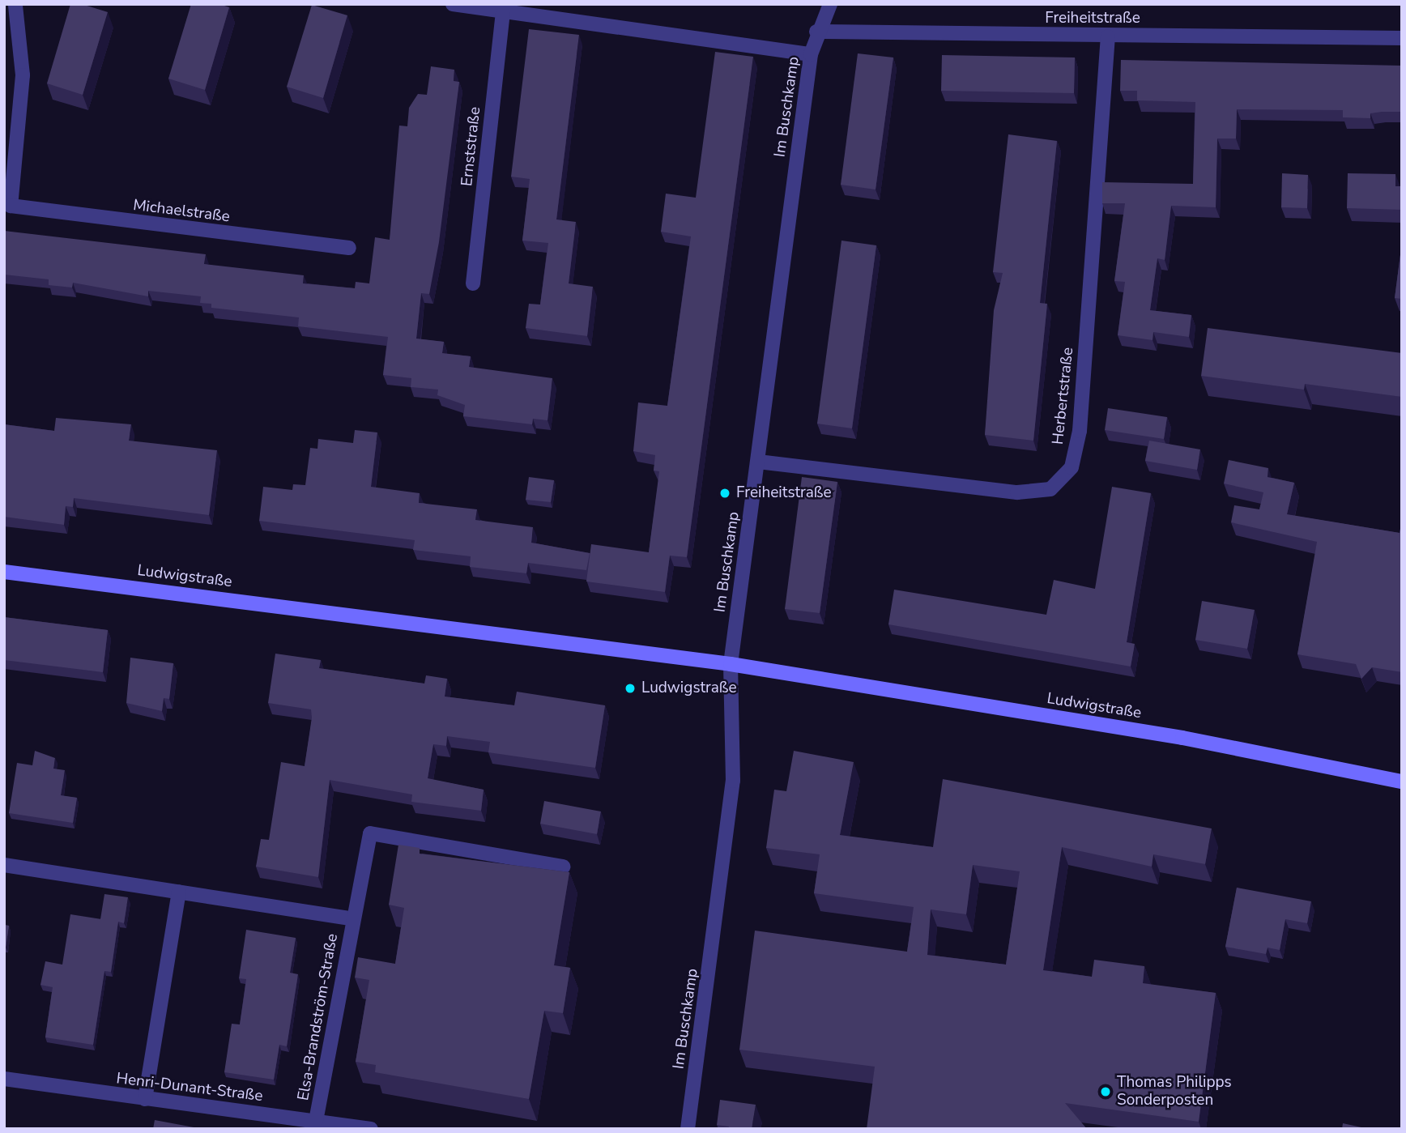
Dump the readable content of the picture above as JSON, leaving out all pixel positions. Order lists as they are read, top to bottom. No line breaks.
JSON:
{"streets":{"main road":["Ludwigstraße"],"street":["Freiheitstraße","Im Buschkamp","Ernststraße","Michaelstraße","Herbertstraße","Elsa-Brandström-Straße","Henri-Dunant-Straße"]},"crossings":[["Freiheitstraße","Im Buschkamp"],["Freiheitstraße","Herbertstraße"],["Im Buschkamp","Herbertstraße"],["Im Buschkamp","Ludwigstraße"],["Elsa-Brandström-Straße","Henri-Dunant-Straße"]],"places":["Freiheitstraße","Ludwigstraße","Thomas Philipps Sonderposten"]}
